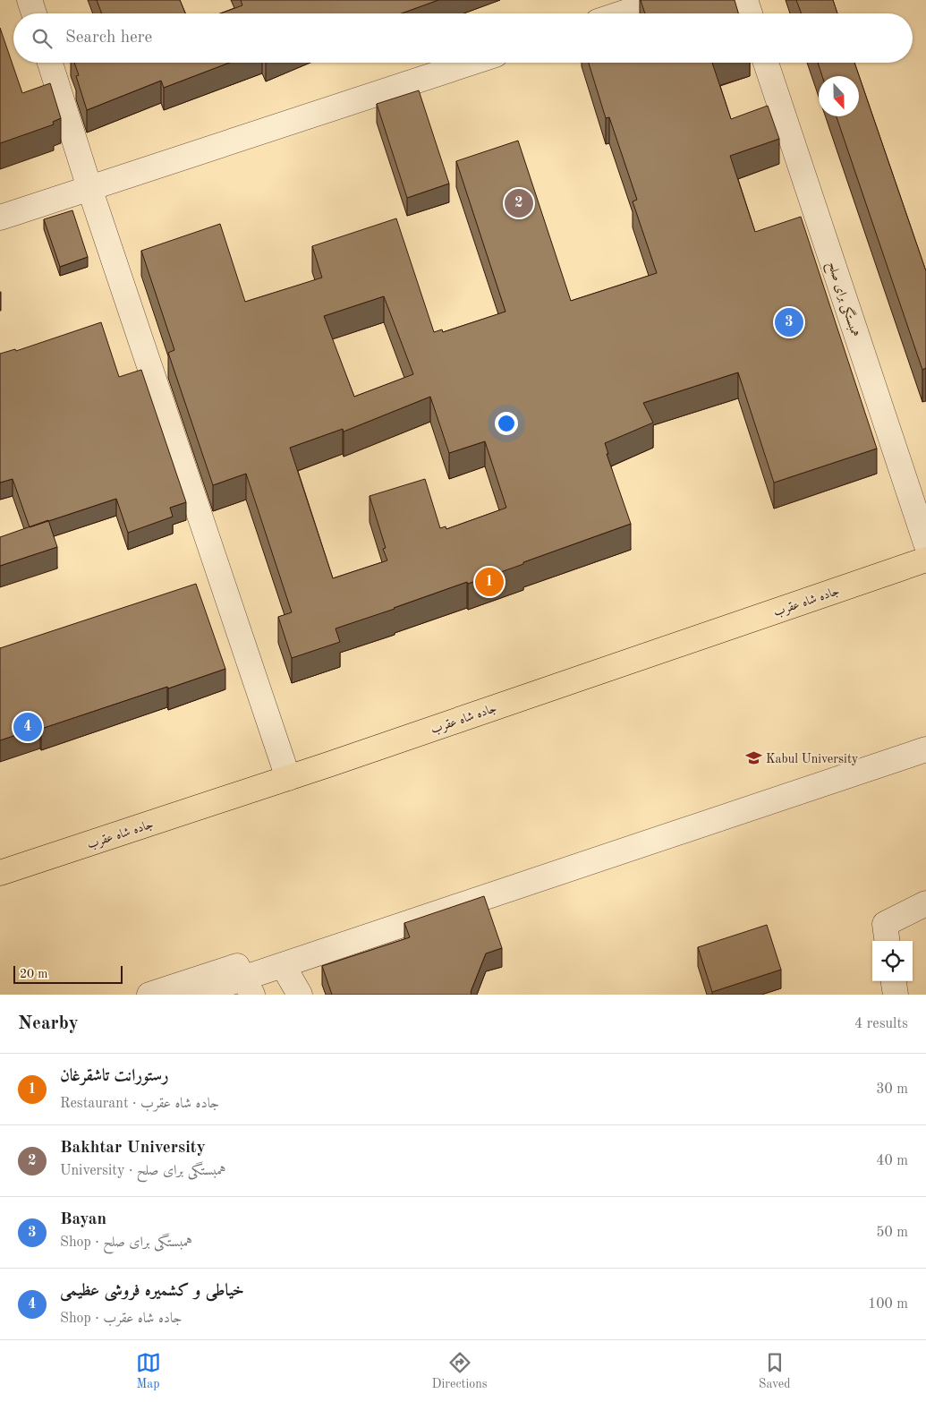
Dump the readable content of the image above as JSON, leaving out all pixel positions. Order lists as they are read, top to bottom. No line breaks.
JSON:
{"streets":{"highway":["جاده شاه عقرب"],"street":["همبستگی برای صلح"]},"places":{"school or university":["Kabul University"]},"scale_bar":"20 m","north":"bottom","page":{"search":"Search here","pins":["2","3","1","4"],"scale":"20 m","heading":["Nearby","4 results"],"list":[{"mark":"1","name":"رستورانت تاشقرغان","note":"Restaurant · جاده شاه عقرب","value":"30 m"},{"mark":"2","name":"Bakhtar University","note":"University · همبستگی برای صلح","value":"40 m"},{"mark":"3","name":"Bayan","note":"Shop · همبستگی برای صلح","value":"50 m"},{"mark":"4","name":"خیاطی و کشمیره فروشی عظیمی","note":"Shop · جاده شاه عقرب","value":"100 m"}],"nav":["Map","Directions","Saved"]}}
